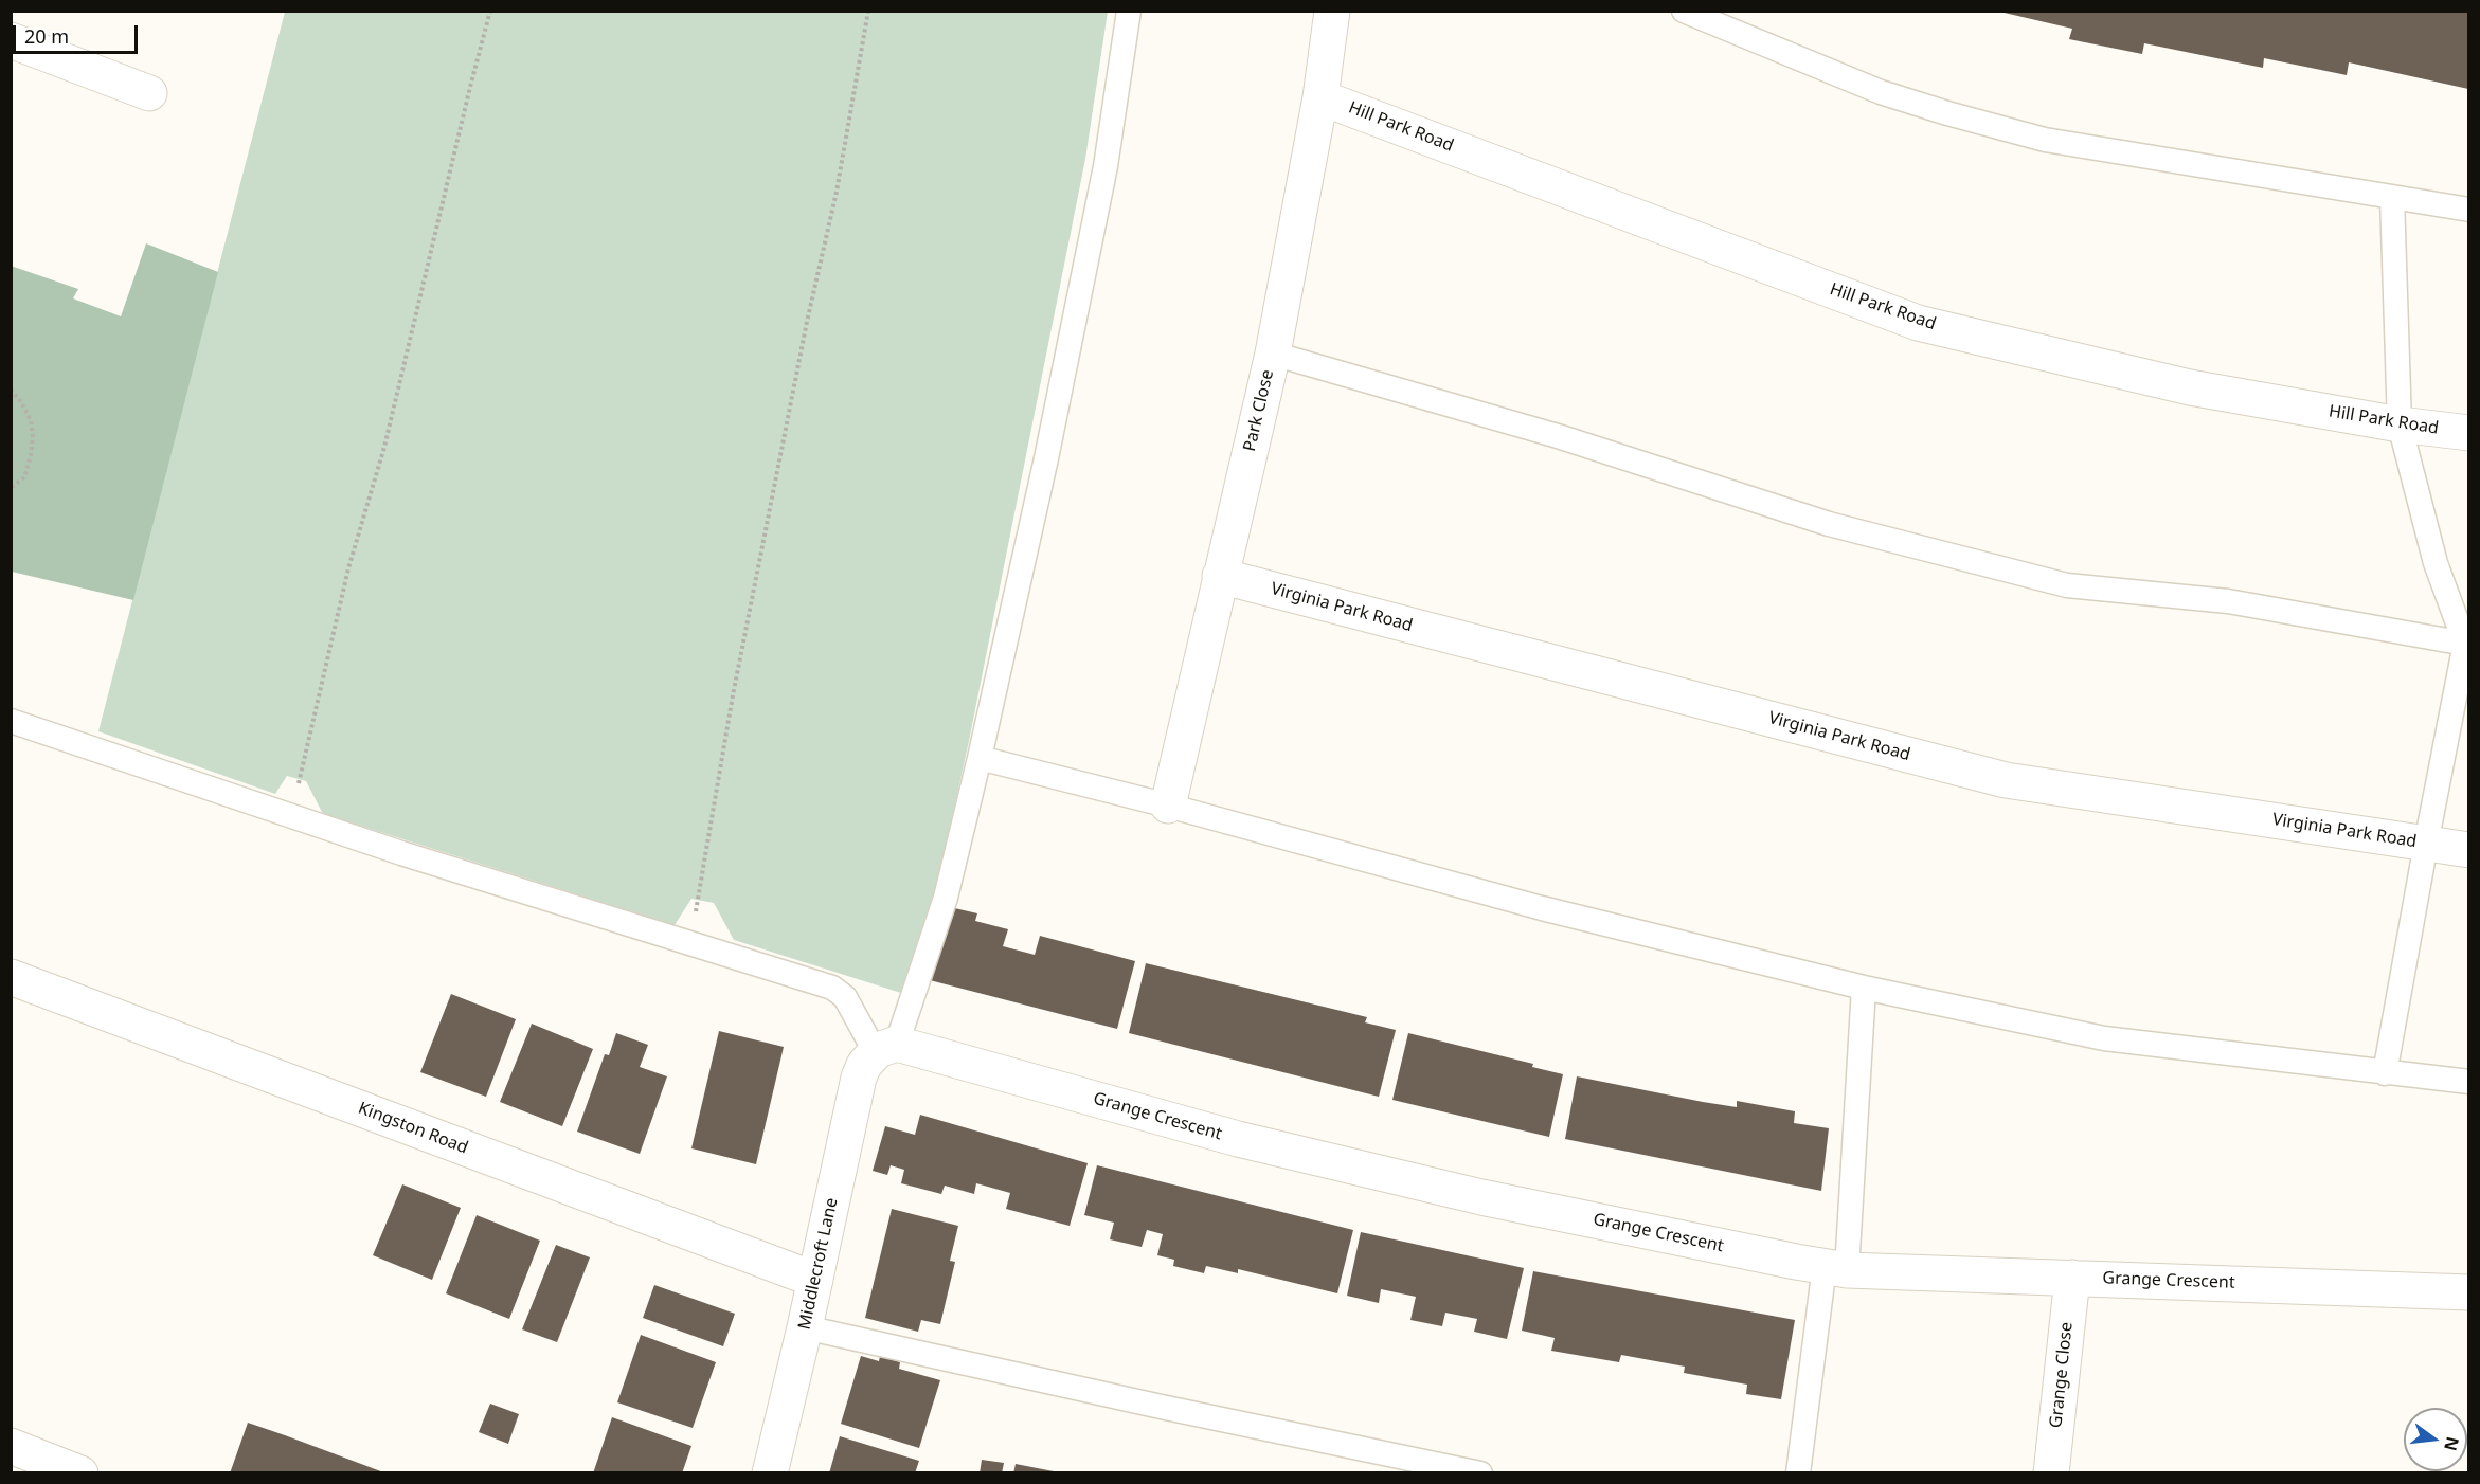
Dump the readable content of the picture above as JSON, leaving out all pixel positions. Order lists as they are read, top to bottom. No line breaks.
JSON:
{"streets":{"street":["Hill Park Road","Park Close","Virginia Park Road","Grange Crescent","Kingston Road","Middlecroft Lane","Grange Close"]},"crossings":[["Hill Park Road","Park Close"],["Park Close","Virginia Park Road"],["Grange Crescent","Middlecroft Lane"],["Grange Crescent","Grange Close"],["Kingston Road","Middlecroft Lane"]],"scale_bar":"20 m","north":"right"}
